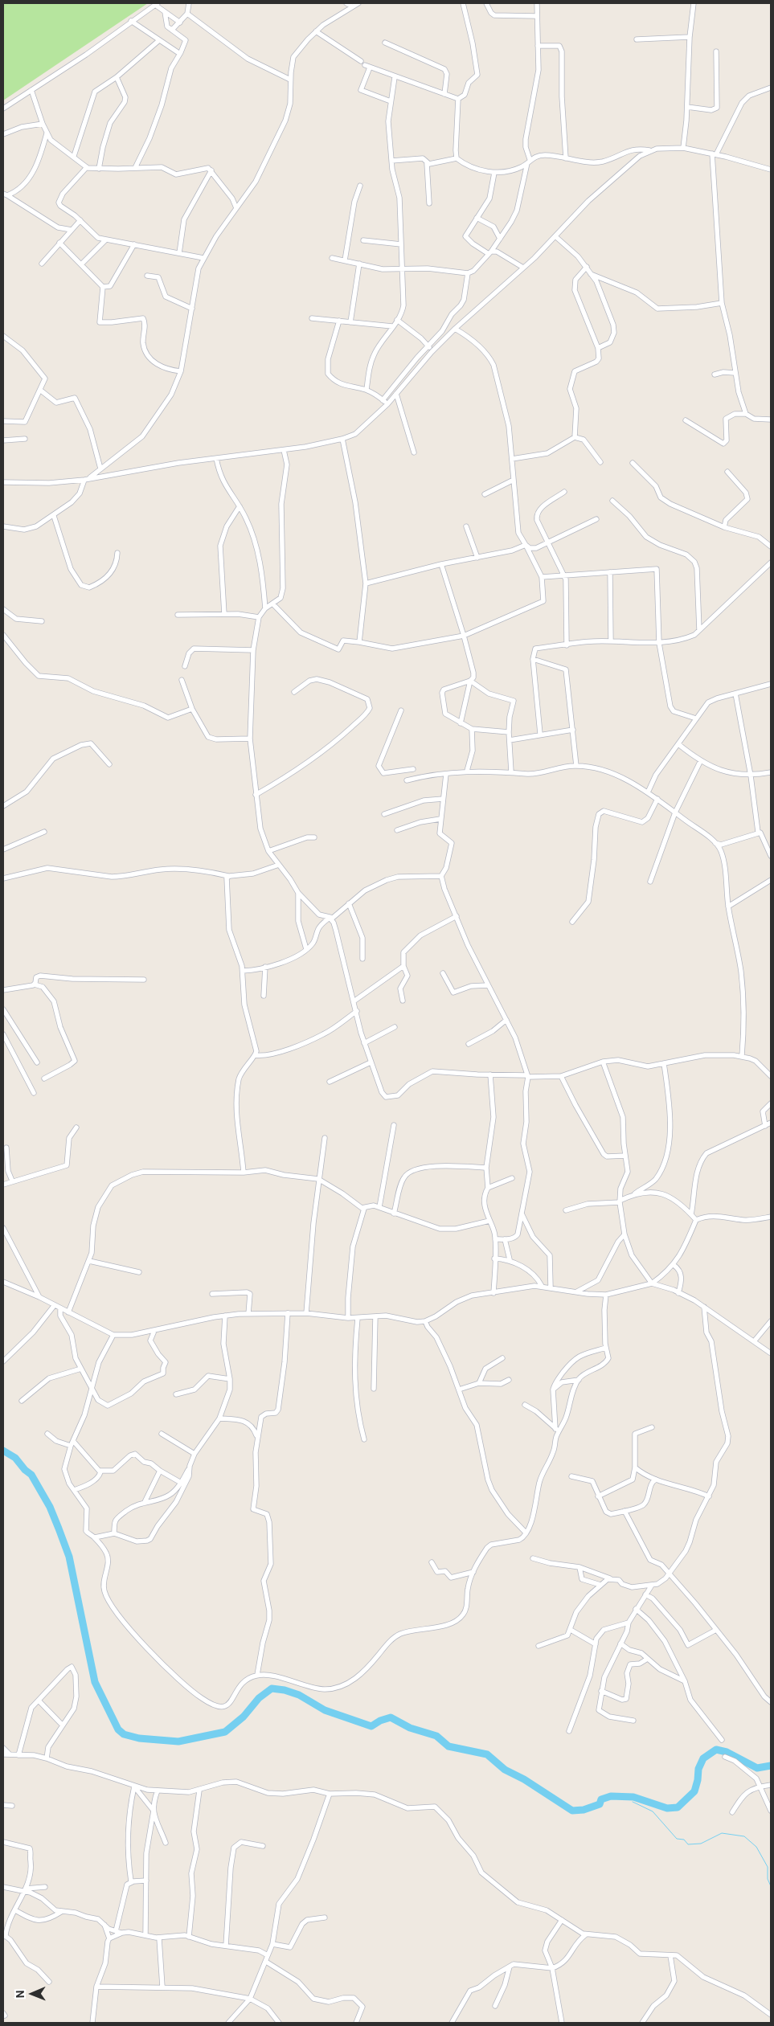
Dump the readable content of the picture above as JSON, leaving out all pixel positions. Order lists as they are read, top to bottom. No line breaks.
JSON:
{"north":"left"}
